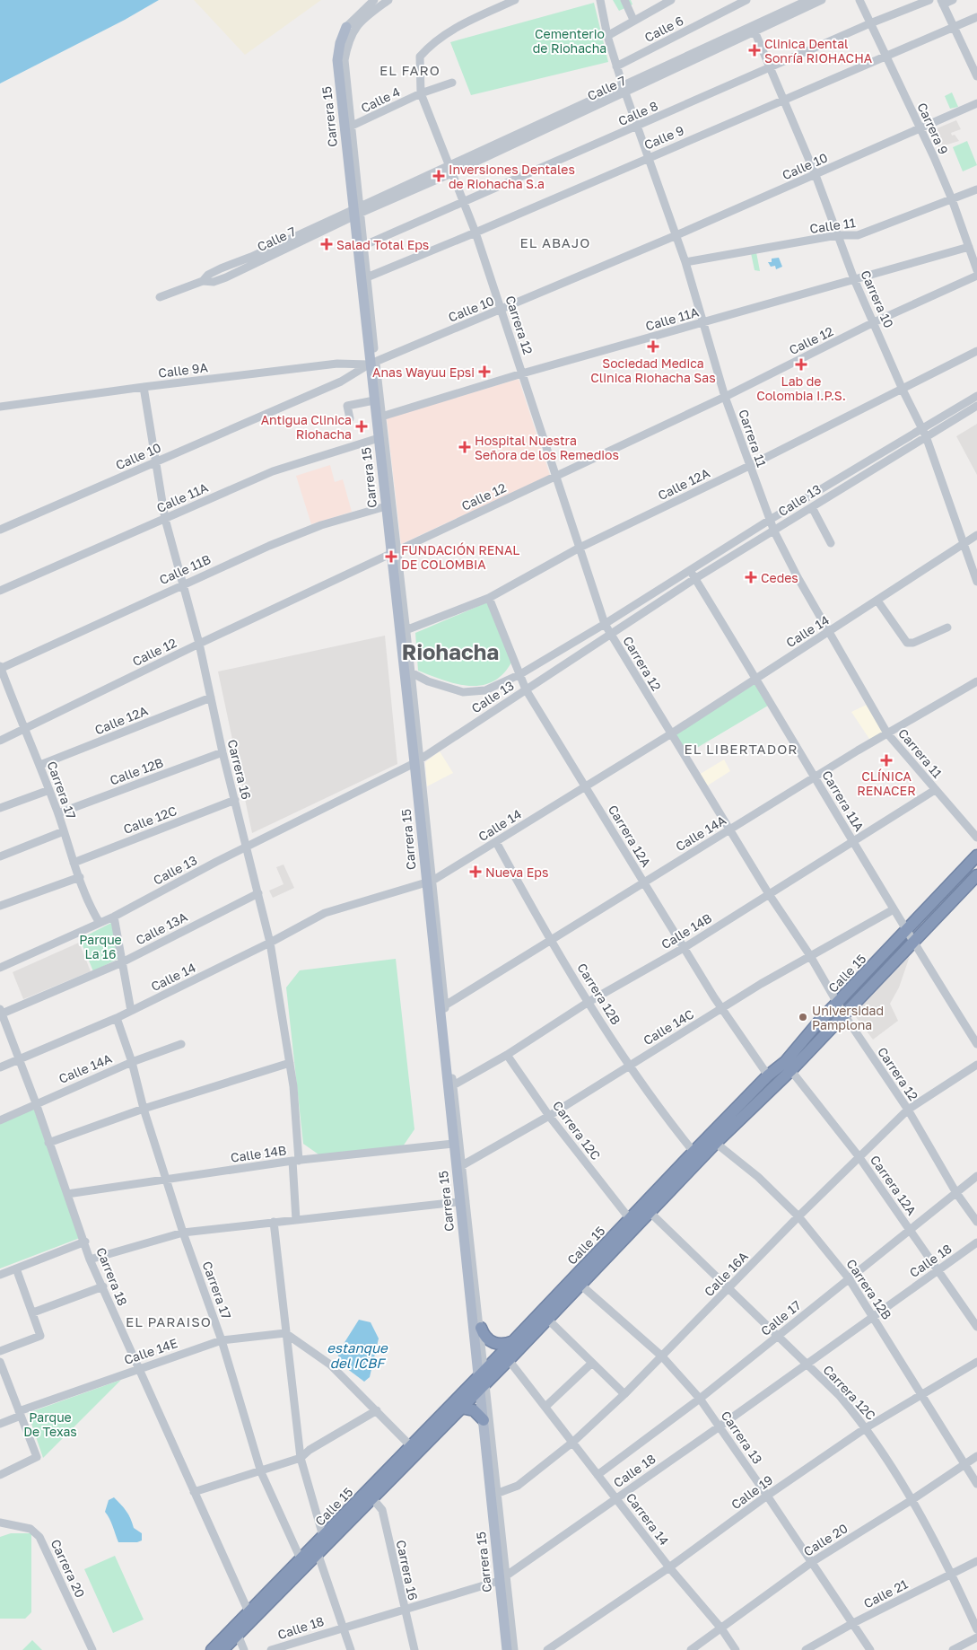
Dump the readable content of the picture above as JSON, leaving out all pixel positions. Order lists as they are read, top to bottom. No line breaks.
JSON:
{"streets":{"highway":["Calle 15"],"main road":["Carrera 15"],"street":["Calle 6","Calle 7","Calle 4","Calle 8","Carrera 9","Calle 9","Calle 10","Calle 11","Carrera 10","Calle 11A","Carrera 12","Calle 12","Calle 9A","Carrera 11","Calle 12A","Calle 13","Calle 11B","Calle 14","Carrera 16","Calle 12B","Carrera 17","Carrera 11A","Calle 12C","Calle 14A","Carrera 12A","Calle 13A","Calle 14B","Carrera 12B","Calle 14C","Carrera 12C","Calle 18","Calle 16A","Carrera 18","Calle 17","Calle 14E","Carrera 13","Calle 19","Carrera 14","Calle 20","Carrera 20","Calle 21"]},"crossings":[["Calle 6","Carrera 11"],["Calle 7","Carrera 15"],["Calle 7","Carrera 10"],["Calle 7","Carrera 12"],["Calle 7","Carrera 11"],["Calle 4","Carrera 15"],["Calle 4","Carrera 12"],["Calle 8","Carrera 15"],["Calle 8","Carrera 9"],["Calle 8","Carrera 10"],["Calle 8","Carrera 12"],["Calle 8","Carrera 11"],["Carrera 15","Calle 9"],["Carrera 15","Calle 10"],["Carrera 15","Calle 11A"],["Carrera 15","Calle 12"],["Carrera 15","Calle 9A"],["Carrera 15","Calle 12A"],["Carrera 15","Calle 13"],["Carrera 15","Calle 11B"],["Carrera 15","Calle 14"],["Carrera 15","Calle 14A"],["Carrera 15","Calle 14B"],["Carrera 15","Calle 15"],["Carrera 15","Calle 14C"],["Carrera 15","Calle 18"],["Carrera 15","Calle 16A"],["Carrera 9","Calle 9"],["Carrera 9","Calle 10"],["Carrera 9","Calle 11"],["Carrera 9","Calle 11A"],["Calle 9","Carrera 10"],["Calle 9","Carrera 12"],["Calle 9","Carrera 11"],["Calle 10","Carrera 10"],["Calle 10","Carrera 12"],["Calle 10","Calle 9A"],["Calle 10","Carrera 11"],["Calle 10","Carrera 16"],["Calle 11","Carrera 10"],["Calle 11","Carrera 11"],["Carrera 10","Calle 11A"],["Carrera 10","Calle 12"],["Carrera 10","Calle 12A"],["Carrera 10","Calle 13"],["Carrera 10","Calle 14"],["Calle 11A","Carrera 12"],["Calle 11A","Carrera 11"],["Calle 11A","Carrera 16"],["Carrera 12","Calle 12"],["Carrera 12","Calle 12A"],["Carrera 12","Calle 13"],["Carrera 12","Calle 14"],["Carrera 12","Calle 14A"],["Carrera 12","Calle 14B"],["Carrera 12","Calle 15"],["Carrera 12","Calle 14C"],["Carrera 12","Calle 16A"],["Carrera 12","Calle 17"],["Calle 12","Carrera 11"],["Calle 12","Carrera 16"],["Calle 12","Carrera 17"],["Calle 9A","Carrera 16"],["Carrera 11","Calle 12A"],["Carrera 11","Calle 13"],["Carrera 11","Calle 14"],["Carrera 11","Calle 14A"],["Carrera 11","Calle 14B"],["Calle 12A","Carrera 16"],["Calle 12A","Carrera 17"],["Calle 12A","Carrera 12A"],["Calle 13","Carrera 16"],["Calle 13","Carrera 17"],["Calle 13","Carrera 11A"],["Calle 13","Carrera 12A"],["Calle 11B","Carrera 16"],["Calle 11B","Carrera 17"],["Calle 14","Carrera 16"],["Calle 14","Carrera 17"],["Calle 14","Carrera 11A"],["Calle 14","Carrera 12A"],["Calle 14","Carrera 12B"],["Calle 14","Carrera 18"],["Carrera 16","Calle 12B"],["Carrera 16","Calle 12C"],["Carrera 16","Calle 13A"],["Carrera 16","Calle 14B"],["Carrera 16","Calle 15"],["Carrera 16","Calle 18"],["Calle 12B","Carrera 17"],["Carrera 17","Calle 12C"],["Carrera 17","Calle 14A"],["Carrera 17","Calle 14B"],["Carrera 17","Calle 15"],["Carrera 17","Calle 14E"],["Carrera 11A","Calle 14A"],["Carrera 11A","Calle 14B"],["Carrera 11A","Calle 15"],["Carrera 11A","Calle 14C"],["Calle 14A","Carrera 12A"],["Calle 14A","Carrera 12B"],["Calle 14A","Carrera 18"],["Carrera 12A","Calle 14B"],["Carrera 12A","Calle 15"],["Carrera 12A","Calle 14C"],["Carrera 12A","Calle 18"],["Carrera 12A","Calle 16A"],["Carrera 12A","Calle 17"],["Calle 13A","Carrera 18"],["Calle 14B","Carrera 12B"],["Calle 14B","Carrera 12C"],["Calle 14B","Carrera 18"],["Calle 15","Carrera 12B"],["Calle 15","Carrera 12C"],["Calle 15","Carrera 18"],["Calle 15","Carrera 13"],["Calle 15","Carrera 14"],["Carrera 12B","Calle 14C"],["Carrera 12B","Calle 18"],["Carrera 12B","Calle 16A"],["Carrera 12B","Calle 17"],["Carrera 12B","Calle 19"],["Carrera 12B","Calle 20"],["Calle 14C","Carrera 12C"],["Carrera 12C","Calle 18"],["Carrera 12C","Calle 16A"],["Carrera 12C","Calle 17"],["Carrera 12C","Calle 19"],["Carrera 12C","Calle 20"],["Carrera 12C","Calle 21"],["Calle 18","Carrera 13"],["Calle 18","Carrera 14"],["Calle 16A","Carrera 13"],["Calle 16A","Carrera 14"],["Carrera 18","Calle 14E"],["Calle 17","Carrera 13"],["Calle 17","Carrera 14"],["Carrera 13","Calle 19"],["Carrera 13","Calle 20"],["Carrera 13","Calle 21"],["Calle 19","Carrera 14"],["Carrera 14","Calle 20"]],"districts":["EL FARO","EL ABAJO","Riohacha","EL LIBERTADOR","EL PARAISO"],"water":["estanque del ICBF"],"parks":["Cementerio de Riohacha","Parque La 16","Parque De Texas"],"places":{"health":["Clinica Dental Sonría RIOHACHA","Inversiones Dentales de Riohacha S.a","Salad Total Eps","Sociedad Medica Clinica Riohacha Sas","Lab de Colombia I.P.S.","Anas Wayuu Epsi","Antigua Clinica Riohacha","Hospital Nuestra Señora de los Remedios","FUNDACIÓN RENAL DE COLOMBIA","Cedes","CLÍNICA RENACER","Nueva Eps"],"other":["Universidad Pamplona"]}}
